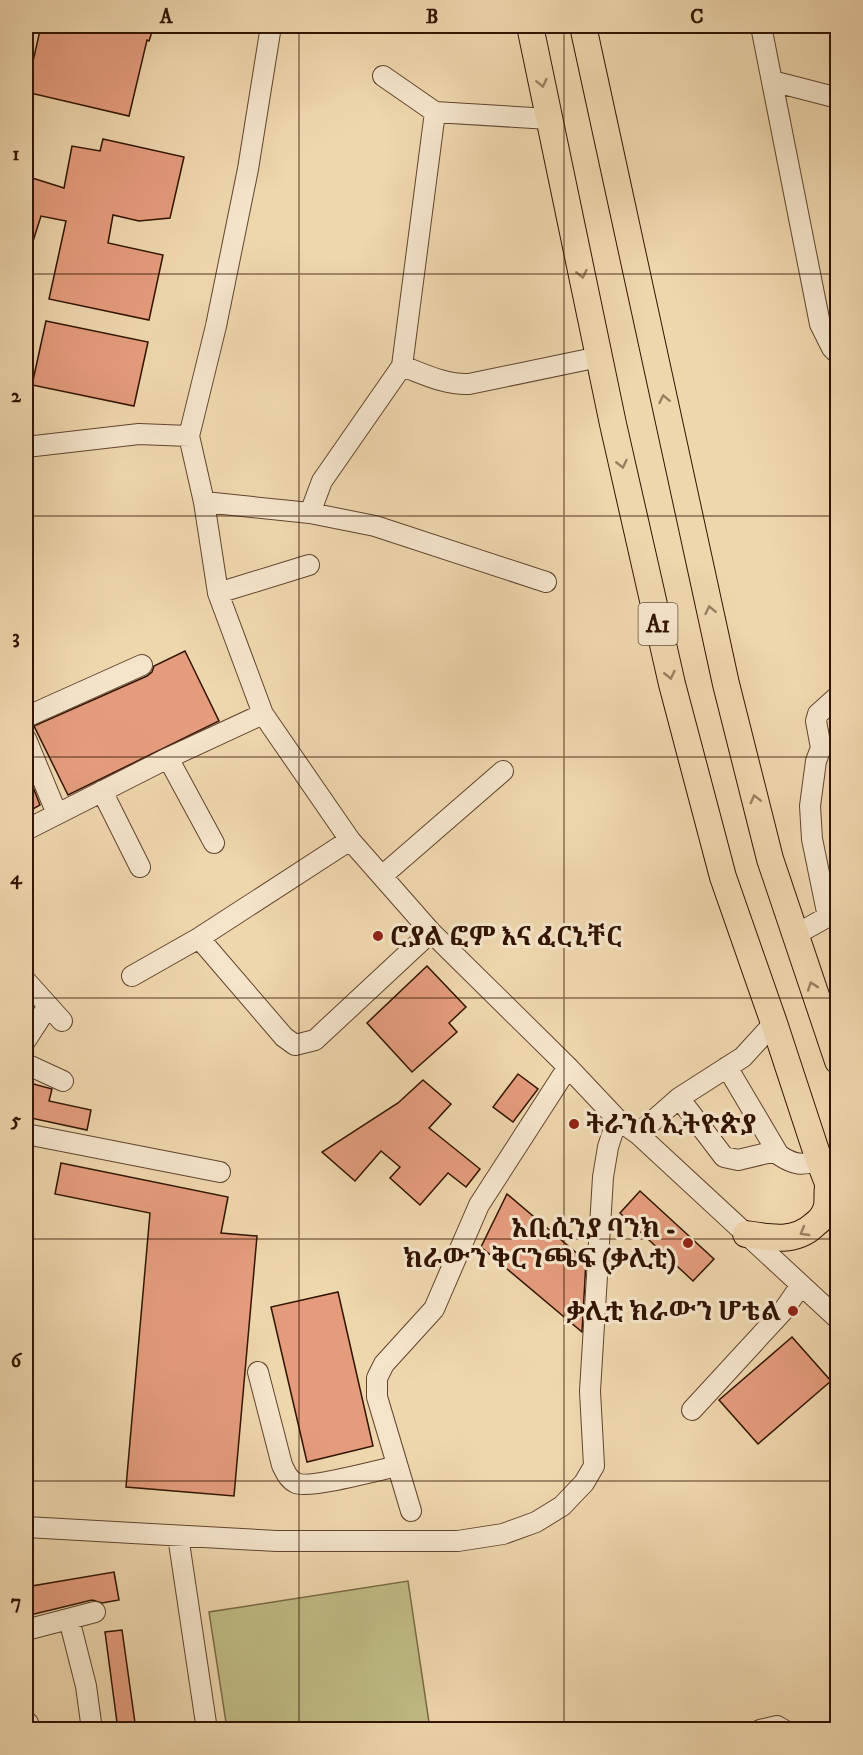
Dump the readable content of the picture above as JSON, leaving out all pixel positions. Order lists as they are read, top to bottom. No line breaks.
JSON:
{"streets":{"main road":["A1"]},"places":["ሮያል ፎም እና ፈርኒቸር","ትራንስ ኢትዮጵያ","አቢሲንያ ባንክ - ክራውን ቅርንጫፍ (ቃሊቲ)","ቃሊቲ ክራውን ሆቴል"],"grid":{"columns":["A","B","C"],"rows":["1","2","3","4","5","6","7"]}}
